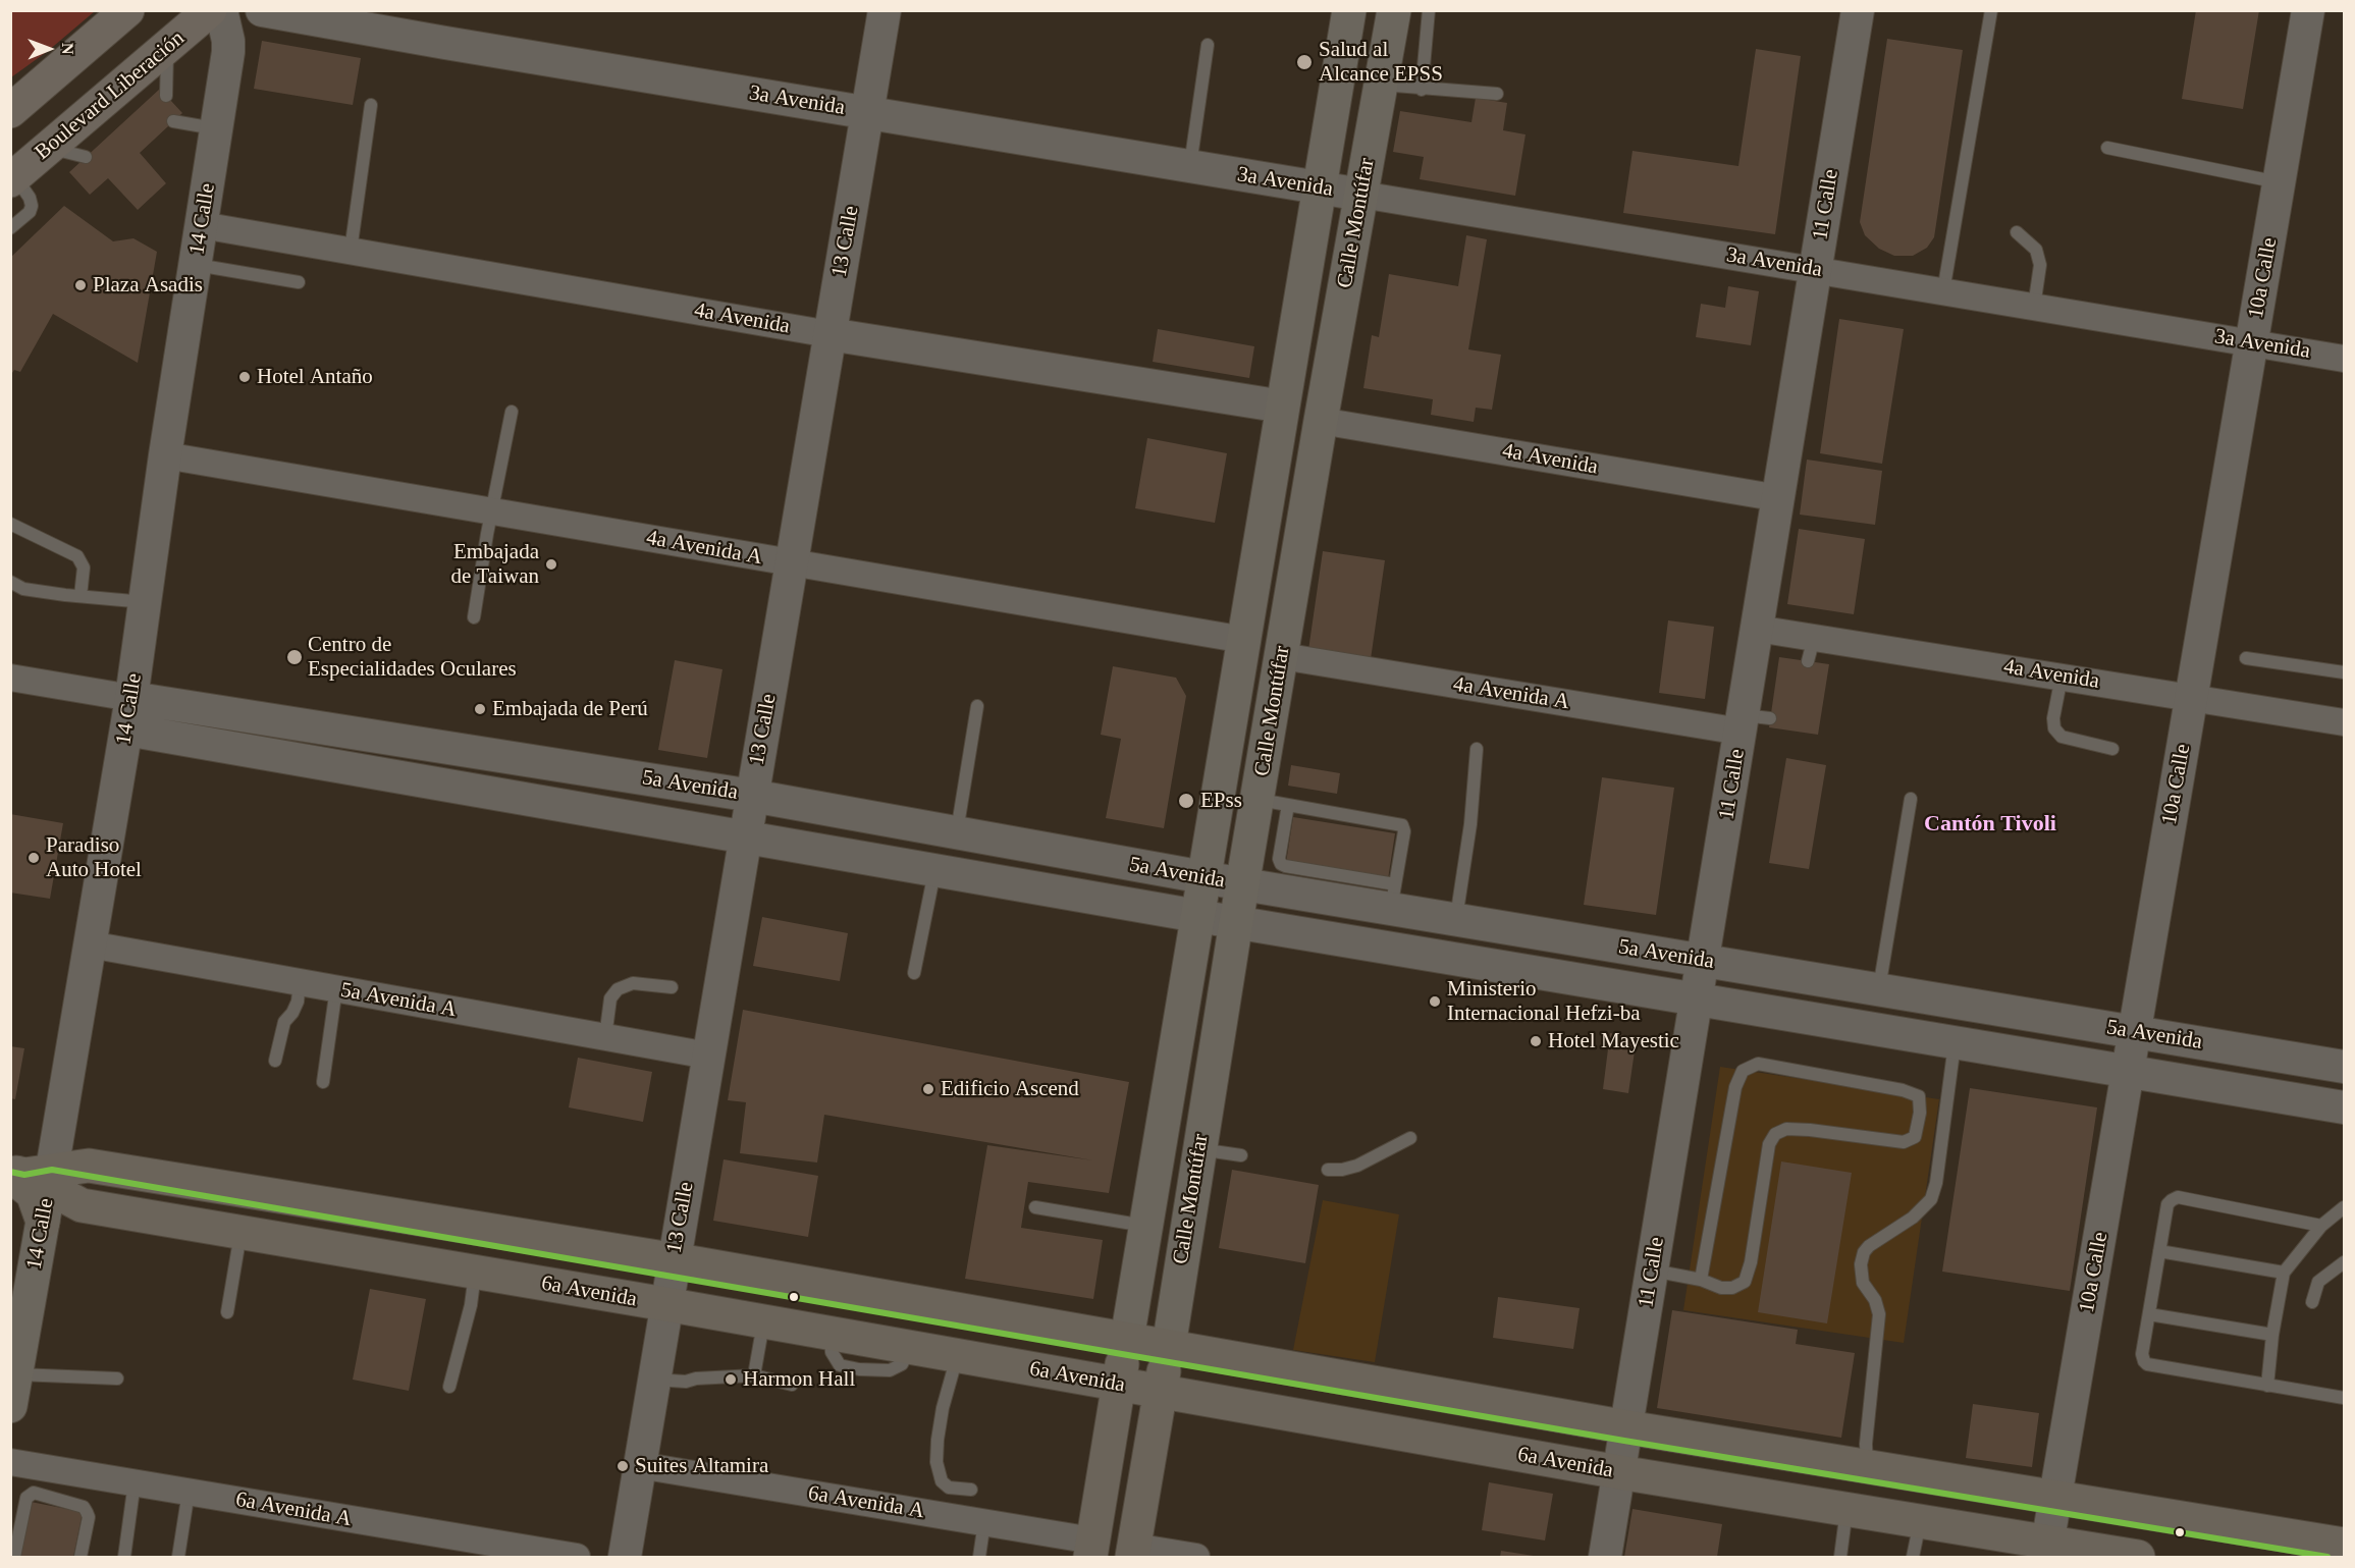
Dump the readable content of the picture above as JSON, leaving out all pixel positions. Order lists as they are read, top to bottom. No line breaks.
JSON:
{"streets":{"highway":["Boulevard Liberación"],"main road":["14 Calle","Calle Montúfar","6a Avenida"],"street":["3a Avenida","11 Calle","13 Calle","10a Calle","4a Avenida","4a Avenida A","5a Avenida","5a Avenida A","6a Avenida A"]},"crossings":[["3a Avenida","11 Calle"],["3a Avenida","Calle Montúfar"],["3a Avenida","13 Calle"],["3a Avenida","10a Calle"],["11 Calle","4a Avenida"],["11 Calle","4a Avenida A"],["11 Calle","5a Avenida"],["11 Calle","6a Avenida"],["14 Calle","4a Avenida"],["14 Calle","4a Avenida A"],["14 Calle","5a Avenida"],["14 Calle","5a Avenida A"],["14 Calle","6a Avenida"],["Calle Montúfar","4a Avenida"],["Calle Montúfar","4a Avenida A"],["Calle Montúfar","5a Avenida"],["Calle Montúfar","6a Avenida"],["Calle Montúfar","6a Avenida A"],["13 Calle","4a Avenida"],["13 Calle","4a Avenida A"],["13 Calle","5a Avenida"],["13 Calle","5a Avenida A"],["13 Calle","6a Avenida"],["13 Calle","6a Avenida A"],["10a Calle","4a Avenida"],["10a Calle","5a Avenida"],["10a Calle","6a Avenida"]],"districts":["Cantón Tivoli"],"places":["Salud al Alcance EPSS","Plaza Asadis","Hotel Antaño","Embajada de Taiwan","Centro de Especialidades Oculares","Embajada de Perú","EPss","Paradiso Auto Hotel","Ministerio Internacional Hefzi-ba","Hotel Mayestic","Edificio Ascend","Harmon Hall","Suites Altamira"],"north":"right"}
